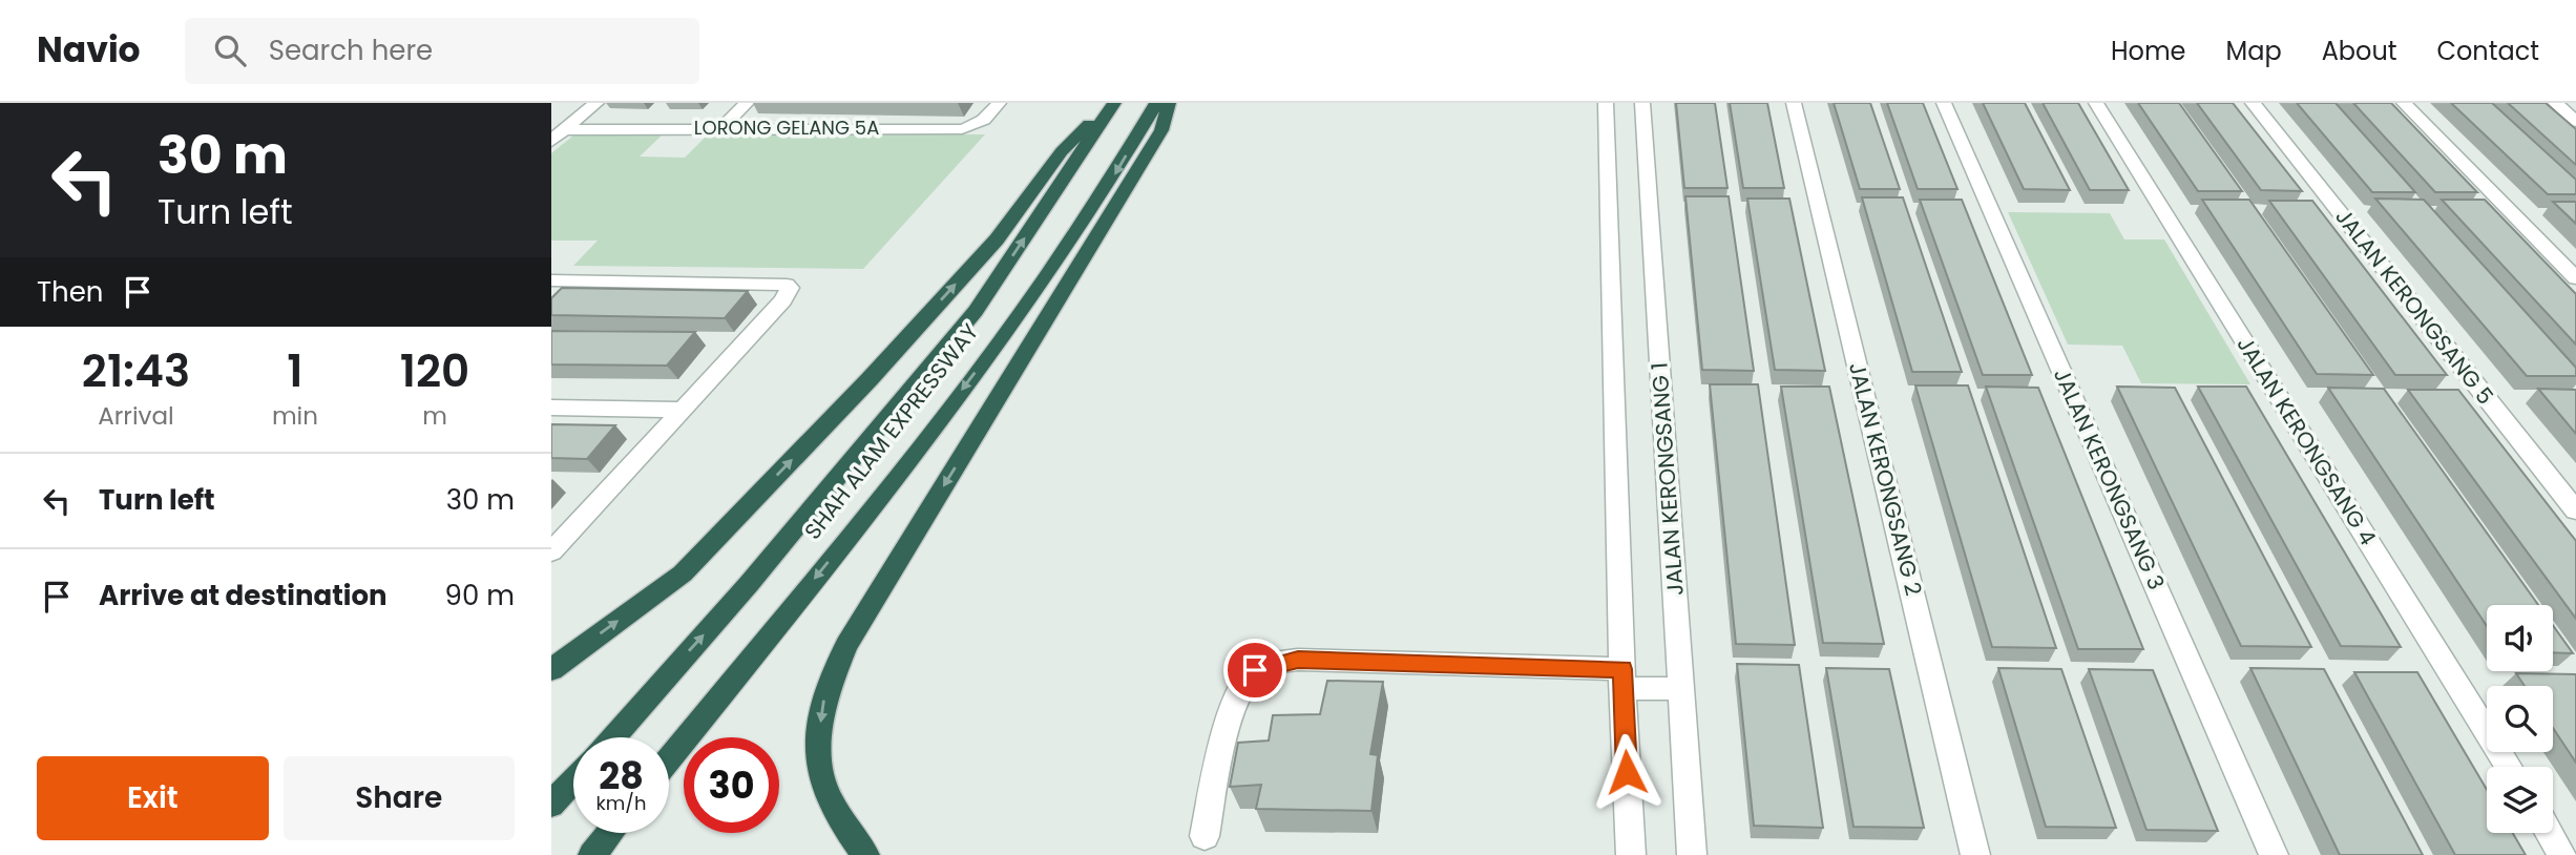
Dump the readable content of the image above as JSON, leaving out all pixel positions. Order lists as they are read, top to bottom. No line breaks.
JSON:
{"streets":{"highway":["SHAH ALAM EXPRESSWAY"],"street":["LORONG GELANG 5A","JALAN KERONGSANG 5","JALAN KERONGSANG 4","JALAN KERONGSANG 1","JALAN KERONGSANG 2","JALAN KERONGSANG 3"]},"page":{"header":"Navio","search":"Search here","nav":["Home","Map","About","Contact"],"turn":["30 m","Turn left"],"then":"Then","eta":["21:43","Arrival","1","min","120","m"],"list":[{"name":"Turn left","value":"30 m"},{"name":"Arrive at destination","value":"90 m"}],"speed":"28 km/h","limit":"30","buttons":["Exit","Share"]}}
